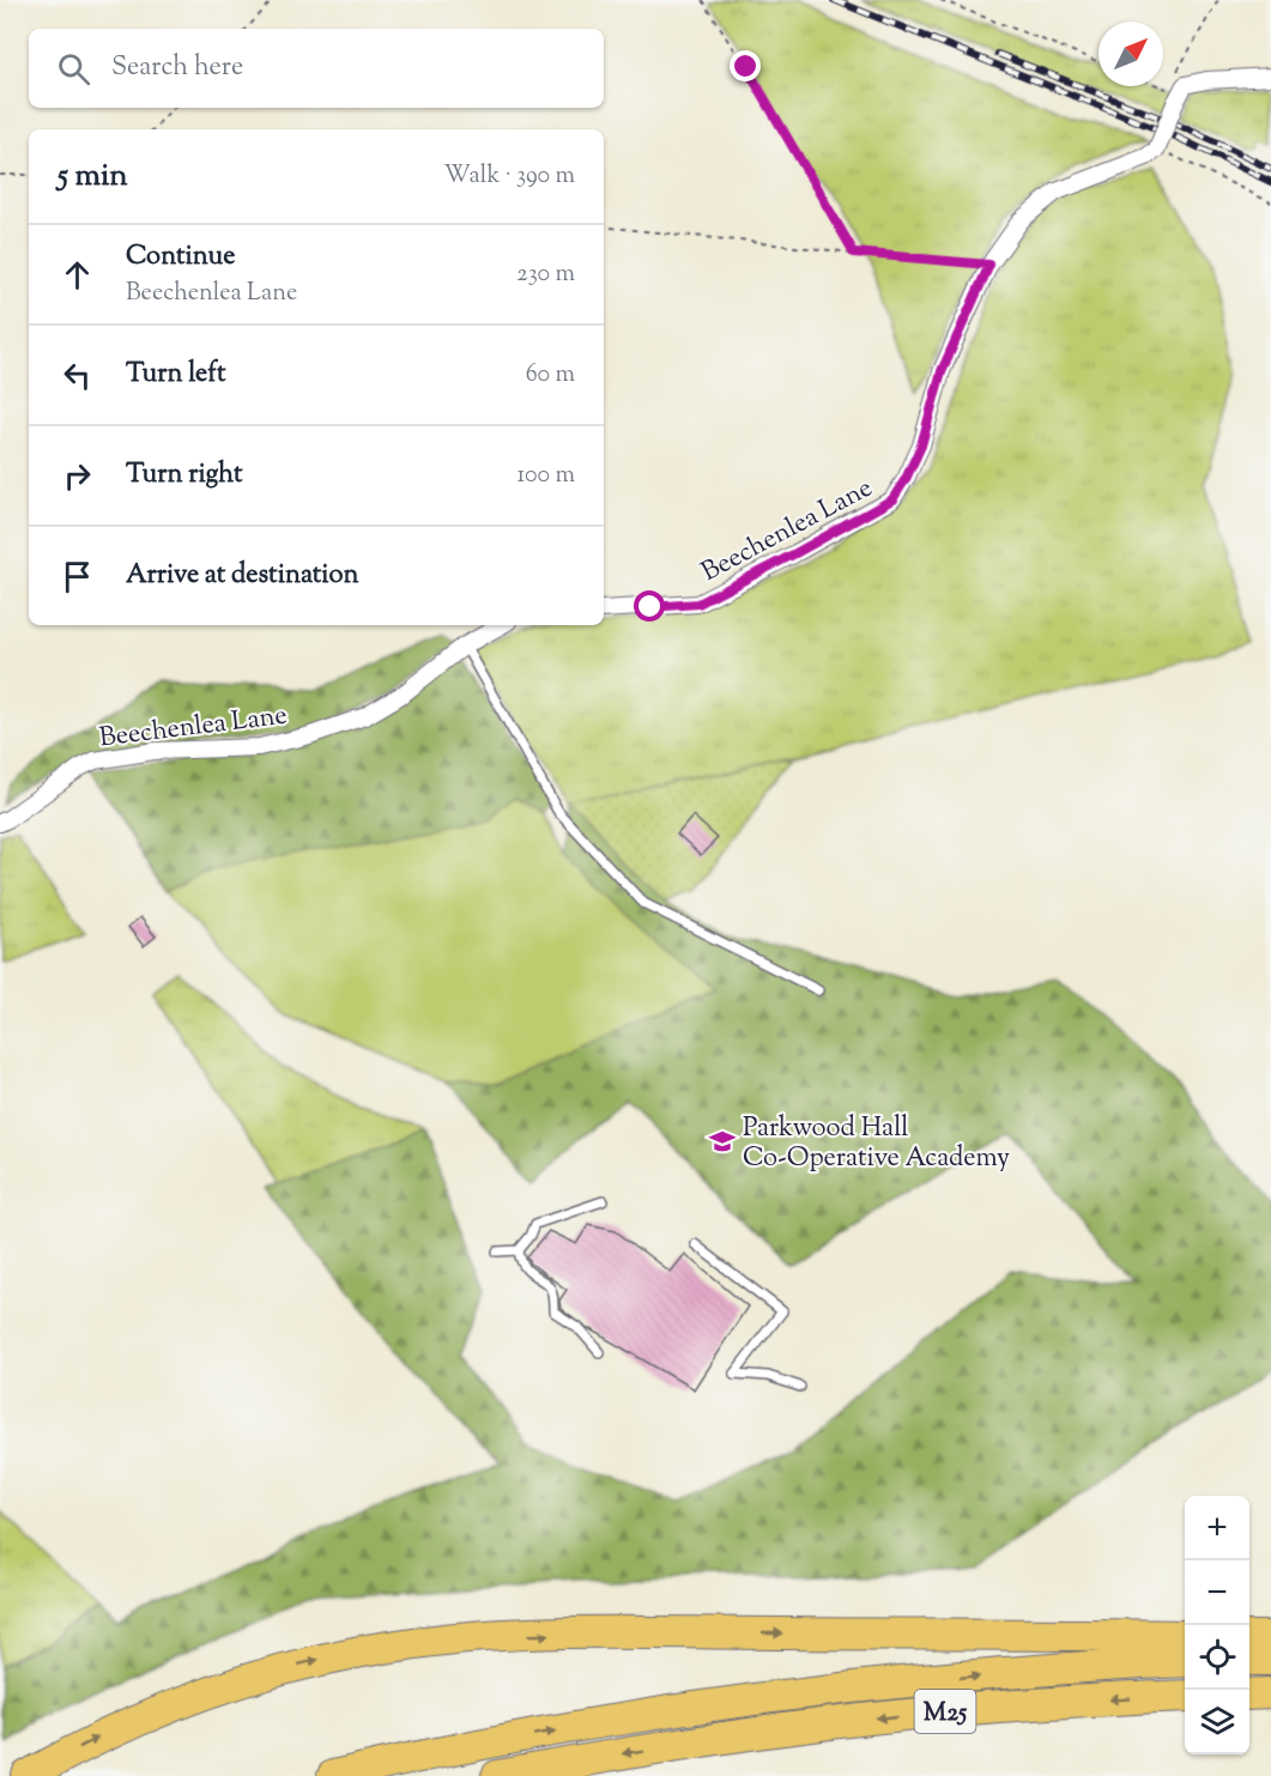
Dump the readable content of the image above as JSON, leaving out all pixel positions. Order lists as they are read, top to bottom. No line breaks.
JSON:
{"streets":{"highway":["M25"],"street":["Beechenlea Lane"]},"places":{"school or university":["Parkwood Hall Co-Operative Academy"]},"north":"top right","page":{"search":"Search here","heading":["5 min","Walk · 390 m"],"list":[["Continue","Beechenlea Lane","230 m"],["Turn left","60 m"],["Turn right","100 m"],"Arrive at destination"],"map_buttons":["+","−"]}}
